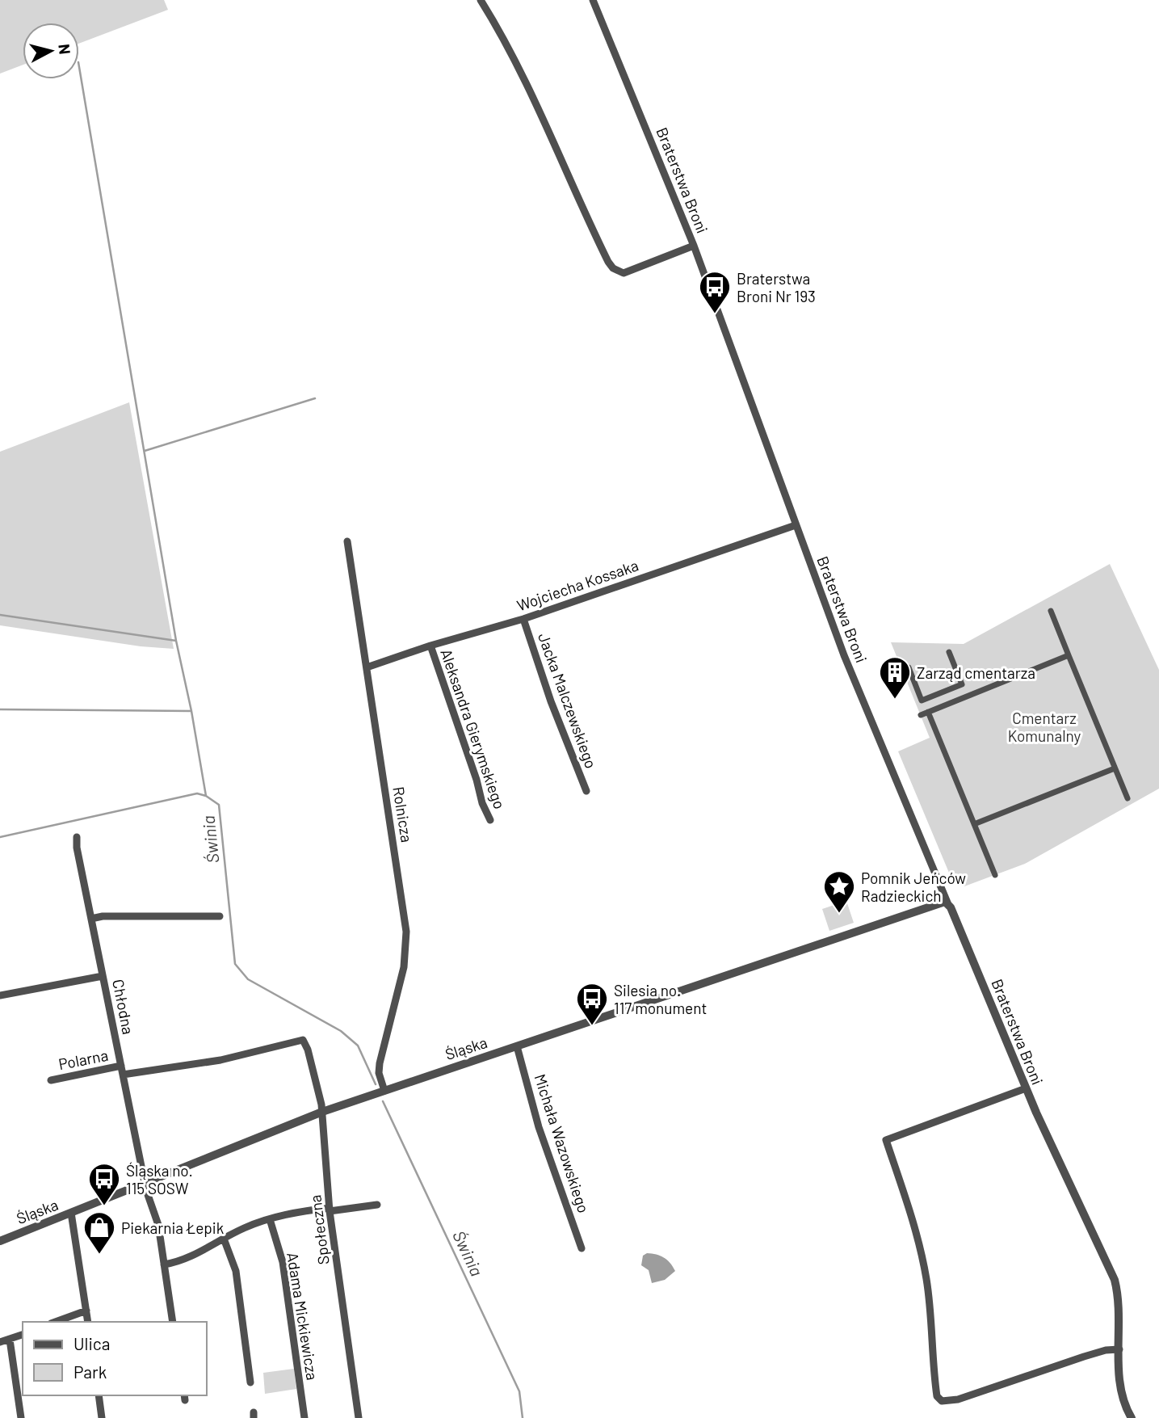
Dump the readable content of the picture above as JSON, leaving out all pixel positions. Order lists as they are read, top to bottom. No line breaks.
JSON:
{"streets":{"street":["Braterstwa Broni","Wojciecha Kossaka","Jacka Malczewskiego","Aleksandra Gierymskiego","Rolnicza","Chłodna","Śląska","Polarna","Michała Wazowskiego","Społeczna","Adama Mickiewicza"]},"crossings":[["Braterstwa Broni","Wojciecha Kossaka"],["Braterstwa Broni","Śląska"],["Wojciecha Kossaka","Jacka Malczewskiego"],["Wojciecha Kossaka","Aleksandra Gierymskiego"],["Wojciecha Kossaka","Rolnicza"],["Rolnicza","Śląska"],["Chłodna","Śląska"],["Chłodna","Polarna"],["Chłodna","Społeczna"],["Śląska","Michała Wazowskiego"],["Śląska","Społeczna"]],"water":["Świnia"],"parks":["Cmentarz Komunalny"],"places":{"bus stop":["Braterstwa Broni Nr 193","Silesia no. 117 monument","Śląska no. 115 SOSW"],"building":["Zarząd cmentarza"],"place":["Pomnik Jeńców Radzieckich"],"shop":["Piekarnia Łepik"]},"legend":["Ulica","Park"],"north":"right"}
